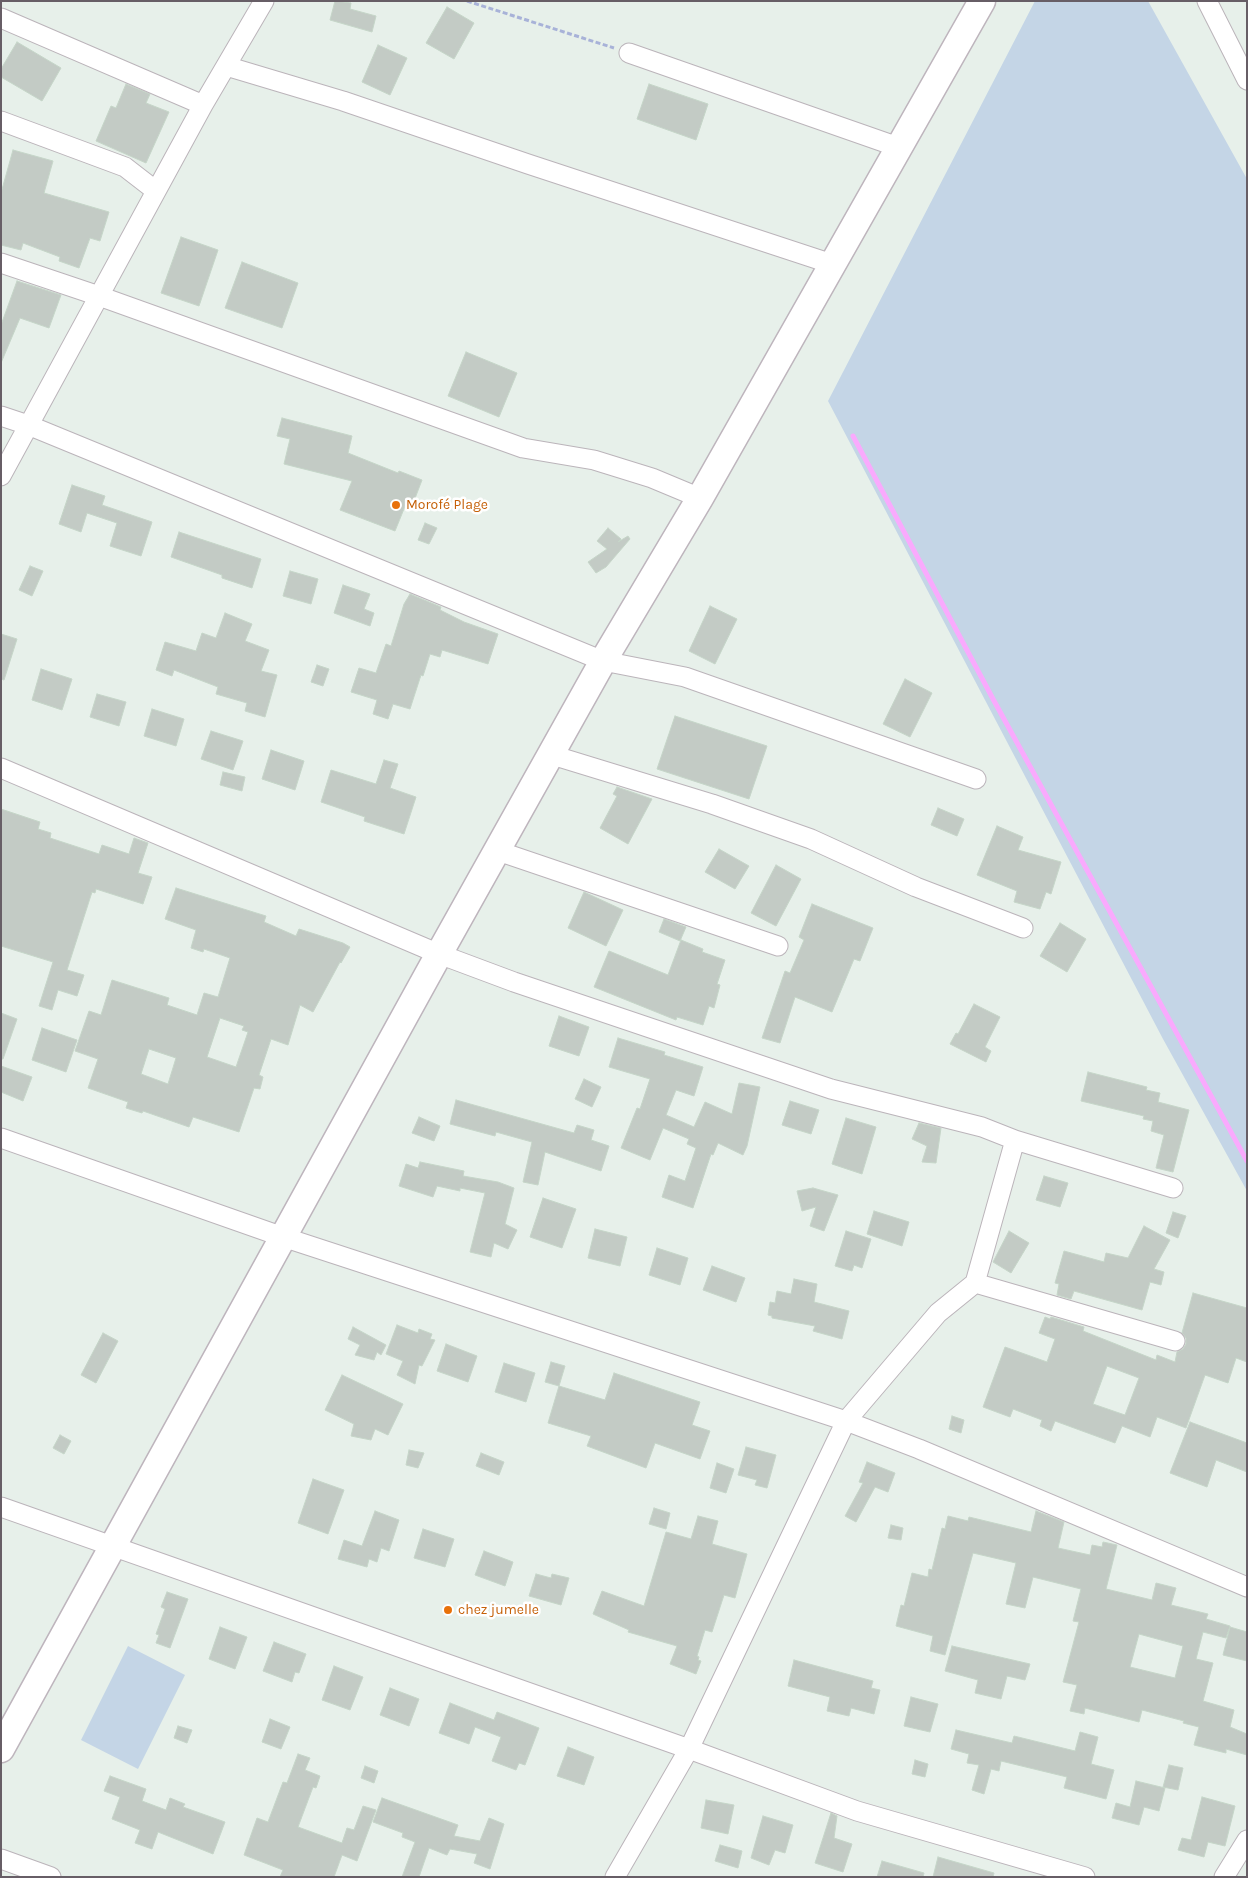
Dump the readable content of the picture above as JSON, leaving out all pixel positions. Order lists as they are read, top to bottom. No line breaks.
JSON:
{"places":["Morofé Plage","chez jumelle"]}
